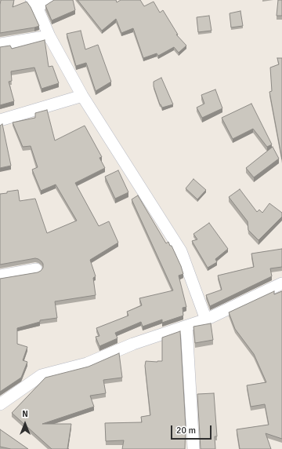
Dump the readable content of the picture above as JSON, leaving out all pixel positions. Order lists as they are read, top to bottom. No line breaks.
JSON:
{"scale_bar":"20 m","north":"top"}
